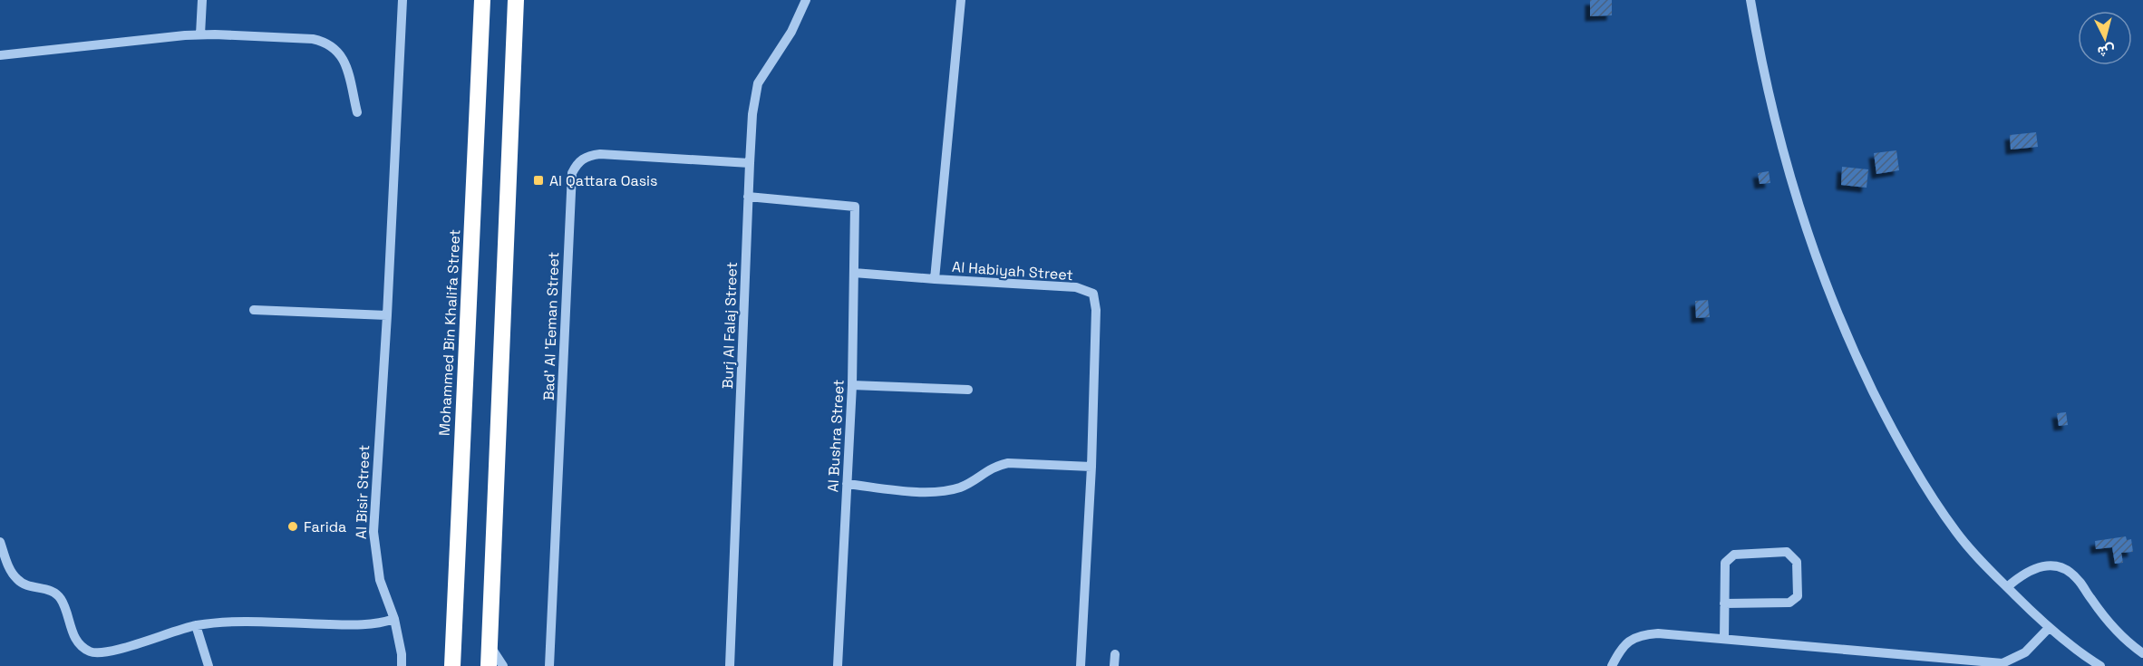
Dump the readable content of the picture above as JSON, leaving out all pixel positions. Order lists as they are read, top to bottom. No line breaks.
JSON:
{"streets":{"highway":["Mohammed Bin Khalifa Street"],"street":["Al Habiyah Street","Burj Al Falaj Street","Bad' Al 'Eeman Street","Al Bushra Street","Al Bisir Street"]},"crossings":[["Burj Al Falaj Street","Bad' Al 'Eeman Street"],["Burj Al Falaj Street","Al Bushra Street"]],"places":{"transit":["Al Qattara Oasis"],"other":["Farida"]},"north":"bottom"}
